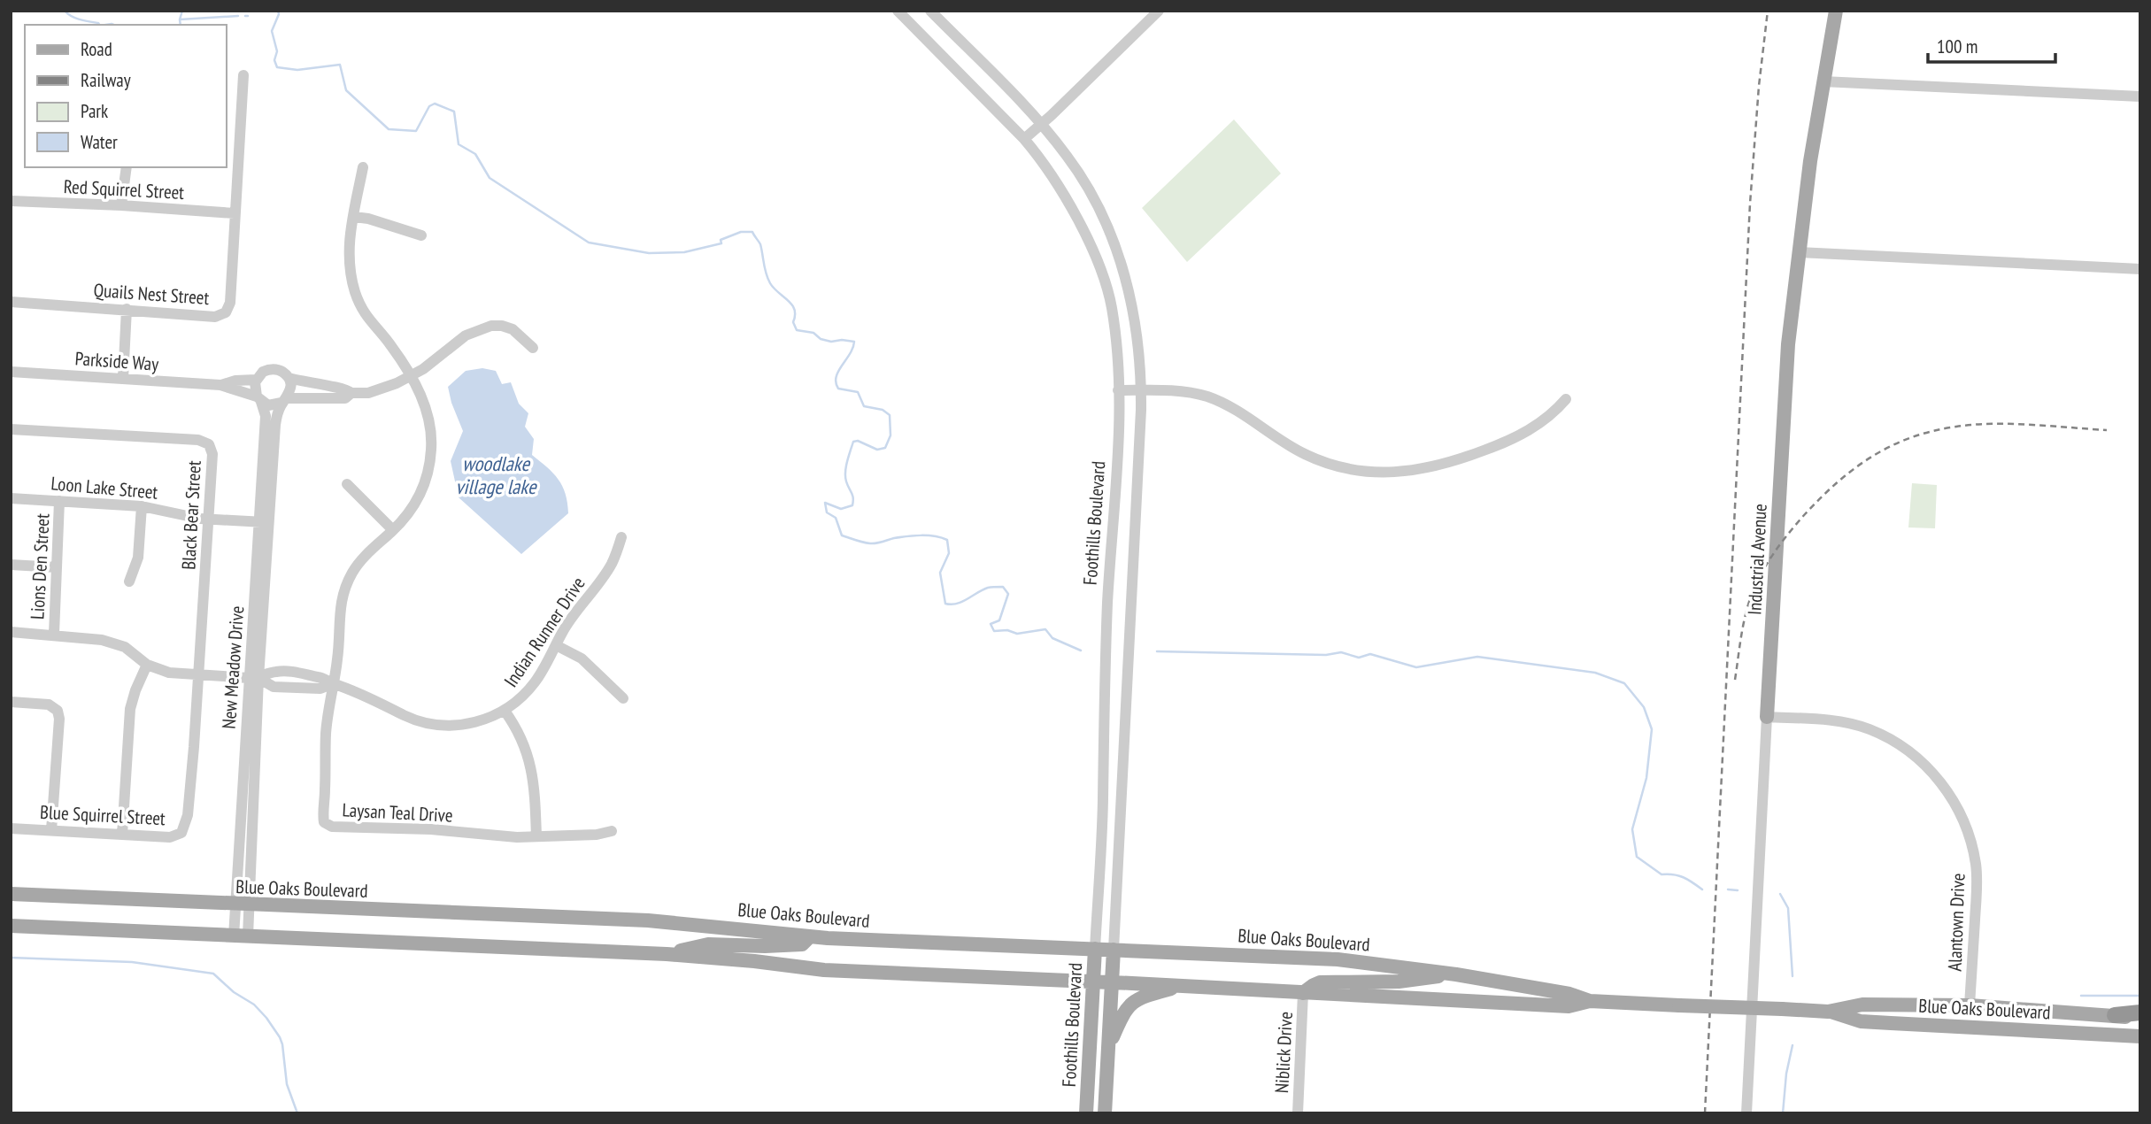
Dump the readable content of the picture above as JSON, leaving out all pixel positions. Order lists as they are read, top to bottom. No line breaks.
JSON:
{"streets":{"main road":["Foothills Boulevard","Industrial Avenue","Blue Oaks Boulevard"],"street":["Red Squirrel Street","Quails Nest Street","Parkside Way","Loon Lake Street","Black Bear Street","Lions Den Street","Indian Runner Drive","New Meadow Drive","Laysan Teal Drive","Blue Squirrel Street","Alantown Drive","Niblick Drive"]},"crossings":[["Red Squirrel Street","Quails Nest Street"],["Parkside Way","New Meadow Drive"],["Loon Lake Street","Black Bear Street"],["Loon Lake Street","Lions Den Street"],["Loon Lake Street","New Meadow Drive"],["Black Bear Street","Blue Squirrel Street"],["Foothills Boulevard","Blue Oaks Boulevard"],["Industrial Avenue","Alantown Drive"],["Indian Runner Drive","New Meadow Drive"],["Indian Runner Drive","Laysan Teal Drive"],["New Meadow Drive","Blue Oaks Boulevard"],["Blue Oaks Boulevard","Alantown Drive"],["Blue Oaks Boulevard","Niblick Drive"]],"water":["woodlake village lake"],"legend":["Road","Railway","Park","Water"],"scale_bar":"100 m"}
